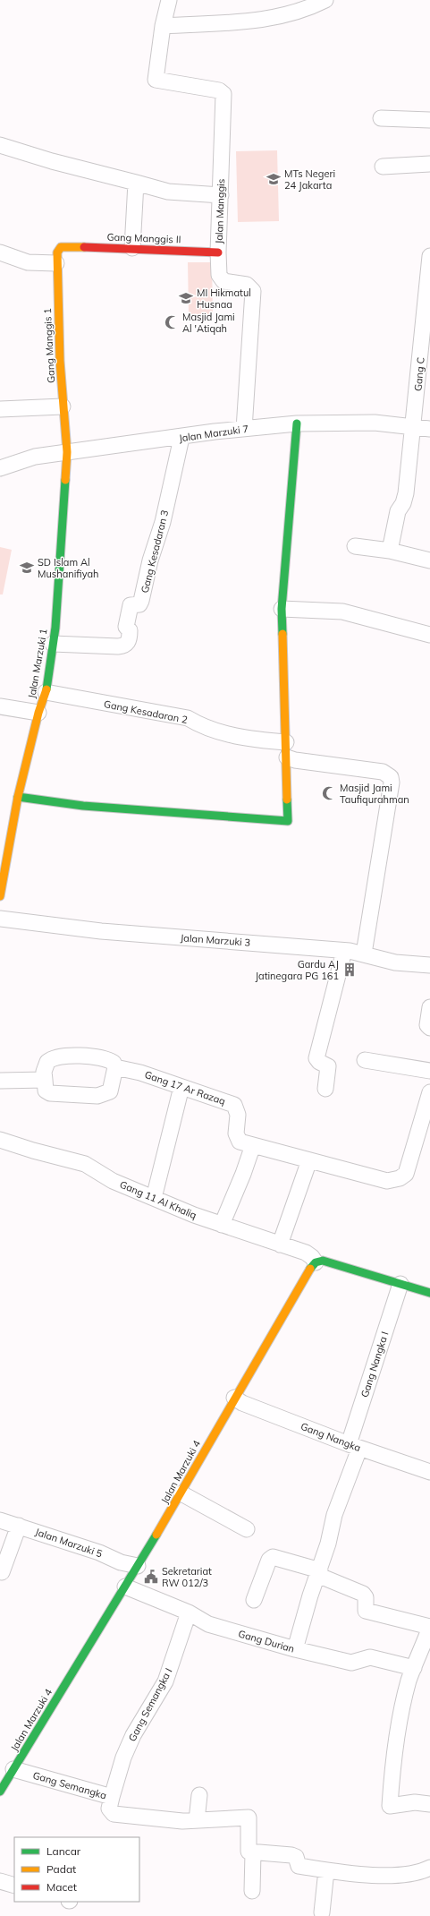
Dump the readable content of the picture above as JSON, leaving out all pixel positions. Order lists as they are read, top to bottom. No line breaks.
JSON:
{"streets":{"street":["Jalan Manggis","Gang Manggis II","Gang Manggis 1","Gang C","Jalan Marzuki 7","Gang Kesadaran 3","Jalan Marzuki 1","Gang Kesadaran 2","Jalan Marzuki 3","Gang 17 Ar Razaq","Gang 11 Al Khaliq","Gang Nangka I","Gang Nangka","Jalan Marzuki 4","Jalan Marzuki 5","Gang Durian","Gang Semangka I","Gang Semangka"]},"crossings":[["Jalan Manggis","Gang Manggis II"],["Jalan Manggis","Jalan Marzuki 7"],["Gang Manggis II","Gang Manggis 1"],["Gang Manggis 1","Jalan Marzuki 7"],["Gang Manggis 1","Jalan Marzuki 1"],["Gang C","Jalan Marzuki 7"],["Jalan Marzuki 7","Gang Kesadaran 3"],["Jalan Marzuki 7","Jalan Marzuki 1"],["Gang Kesadaran 3","Jalan Marzuki 1"],["Jalan Marzuki 1","Gang Kesadaran 2"],["Gang 11 Al Khaliq","Jalan Marzuki 4"],["Gang Nangka I","Gang Nangka"],["Gang Nangka I","Gang Durian"],["Gang Nangka","Jalan Marzuki 4"],["Jalan Marzuki 4","Jalan Marzuki 5"],["Jalan Marzuki 4","Gang Durian"],["Jalan Marzuki 4","Gang Semangka"],["Gang Durian","Gang Semangka I"],["Gang Semangka I","Gang Semangka"]],"places":{"school or university":["MTs Negeri 24 Jakarta","MI Hikmatul Husnaa","SD Islam Al Mushanifiyah"],"mosque":["Masjid Jami Al 'Atiqah","Masjid Jami Taufiqurahman"],"building":["Gardu AJ Jatinegara PG 161"],"public building":["Sekretariat RW 012/3"]},"legend":["Lancar","Padat","Macet"]}
